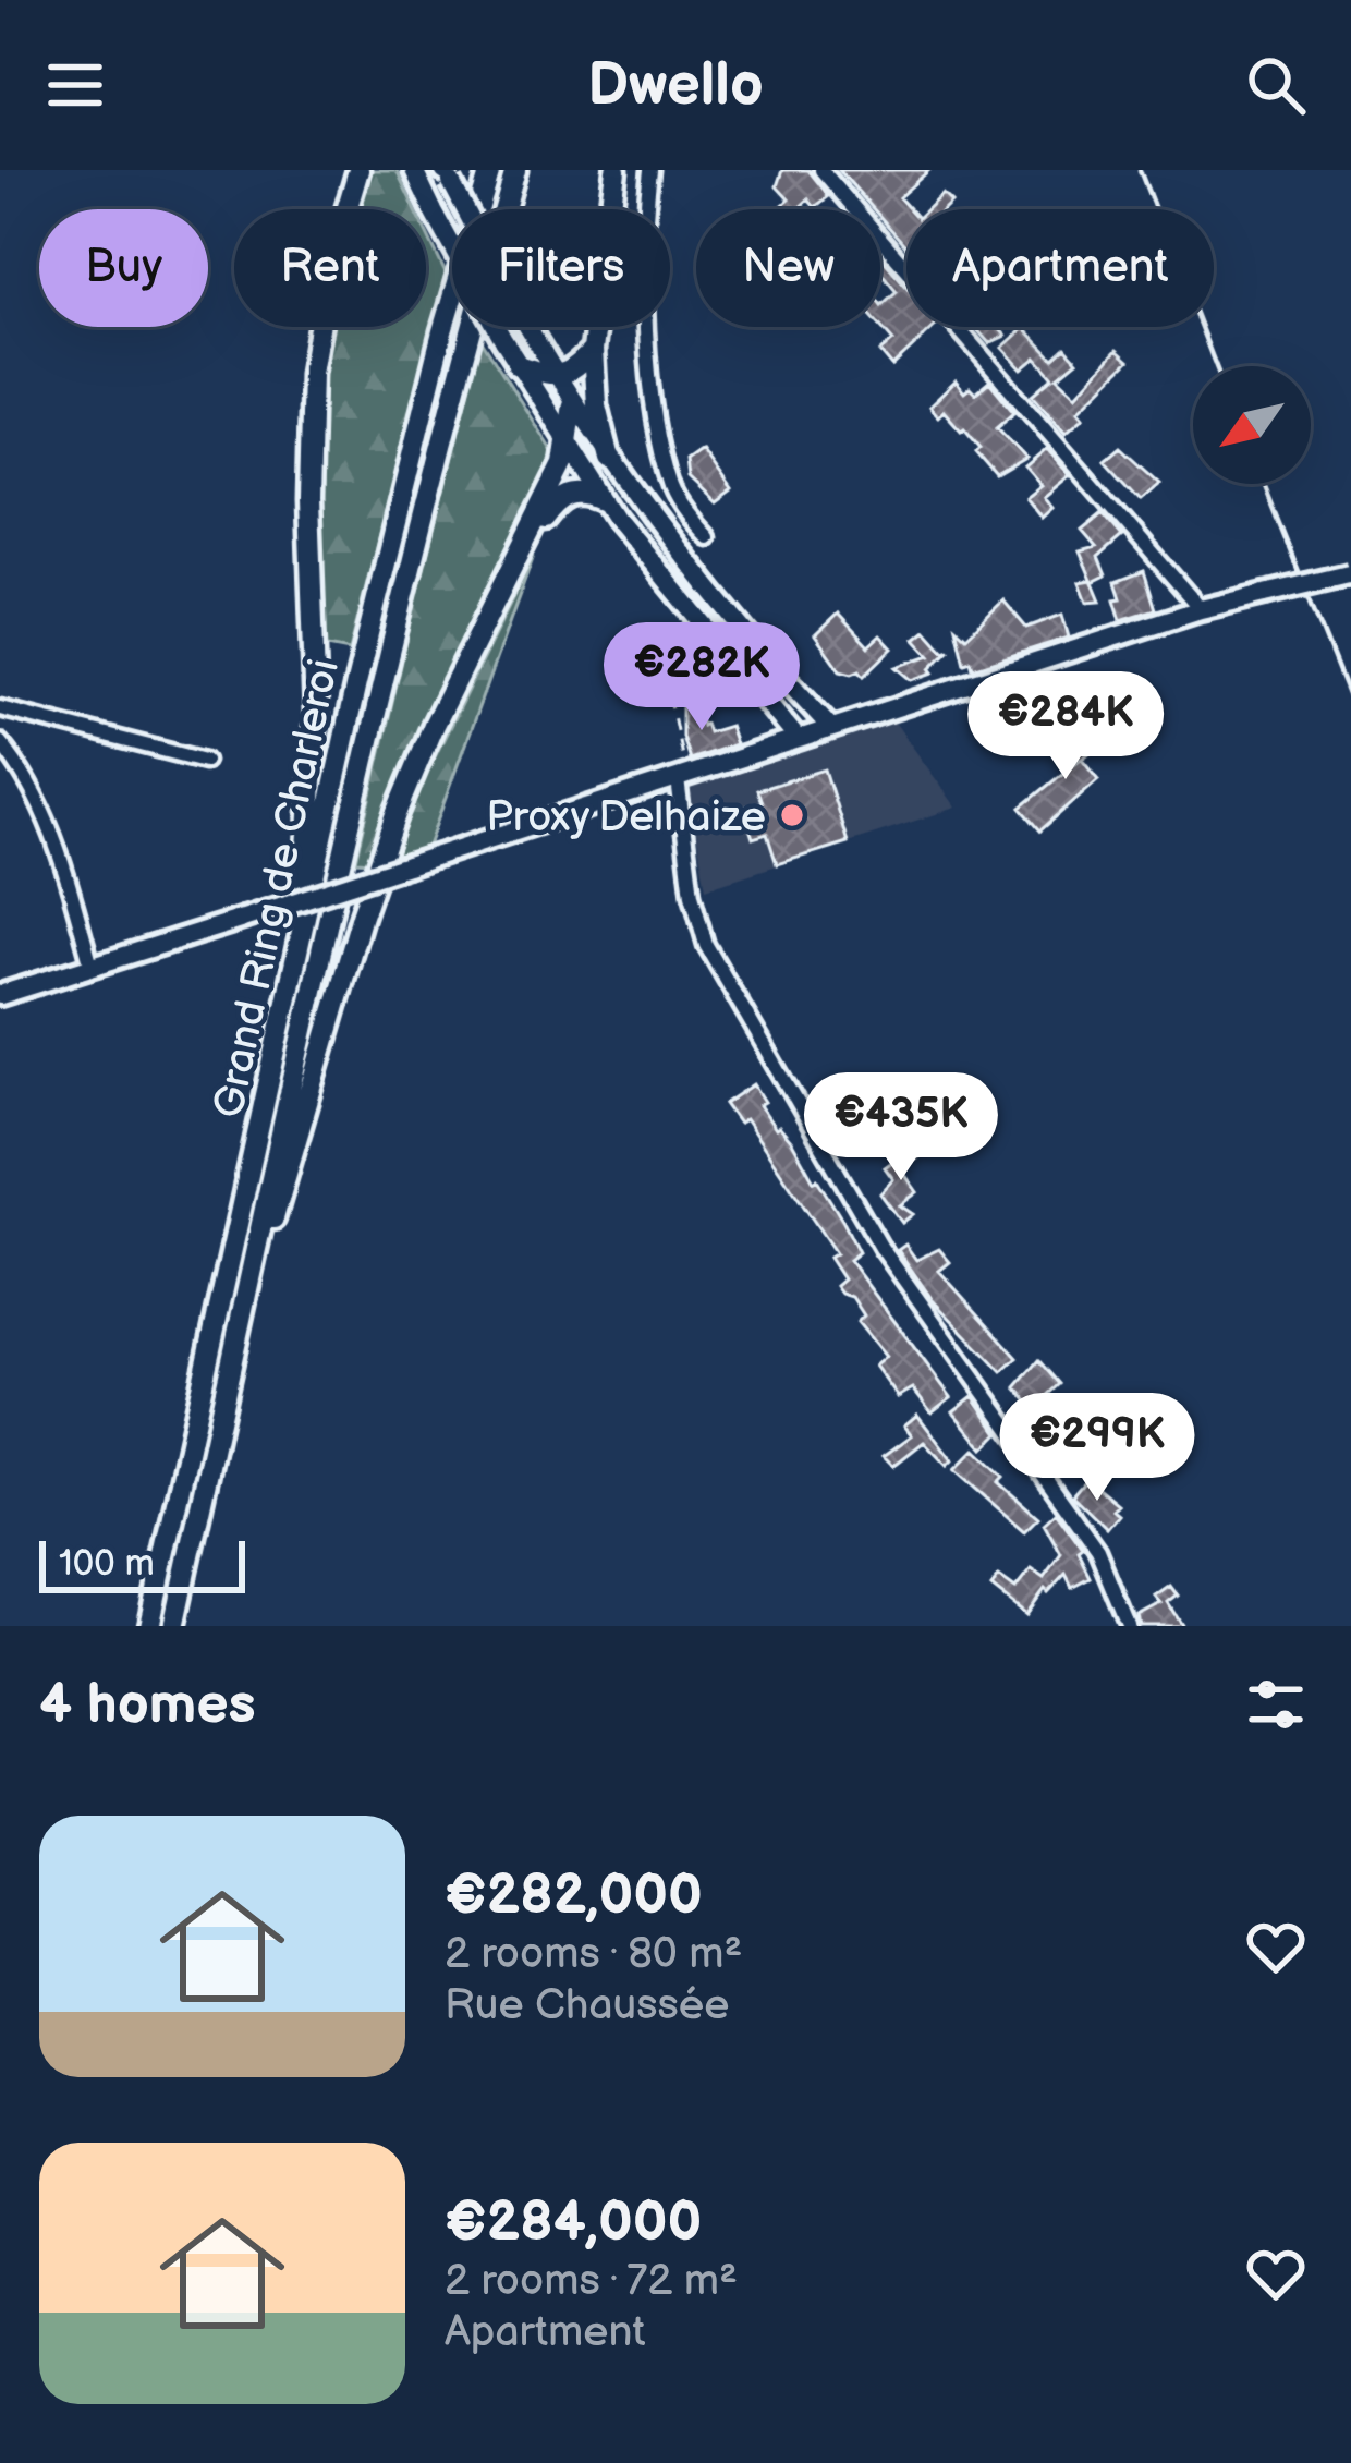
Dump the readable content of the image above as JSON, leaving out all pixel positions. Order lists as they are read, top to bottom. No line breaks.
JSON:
{"streets":{"highway":["Grand Ring de Charleroi"]},"places":["Proxy Delhaize"],"scale_bar":"100 m","north":"bottom left","page":{"header":"Dwello","chip":["Buy","Rent","Filters","New","Apartment"],"price":["€282K","€284K","€435K","€299K"],"scale":"100 m","heading":"4 homes","list":[{"name":"€282,000","note":"2 rooms · 80 m² · Rue Chaussée"},{"name":"€284,000","note":"2 rooms · 72 m² · Apartment"}]}}
